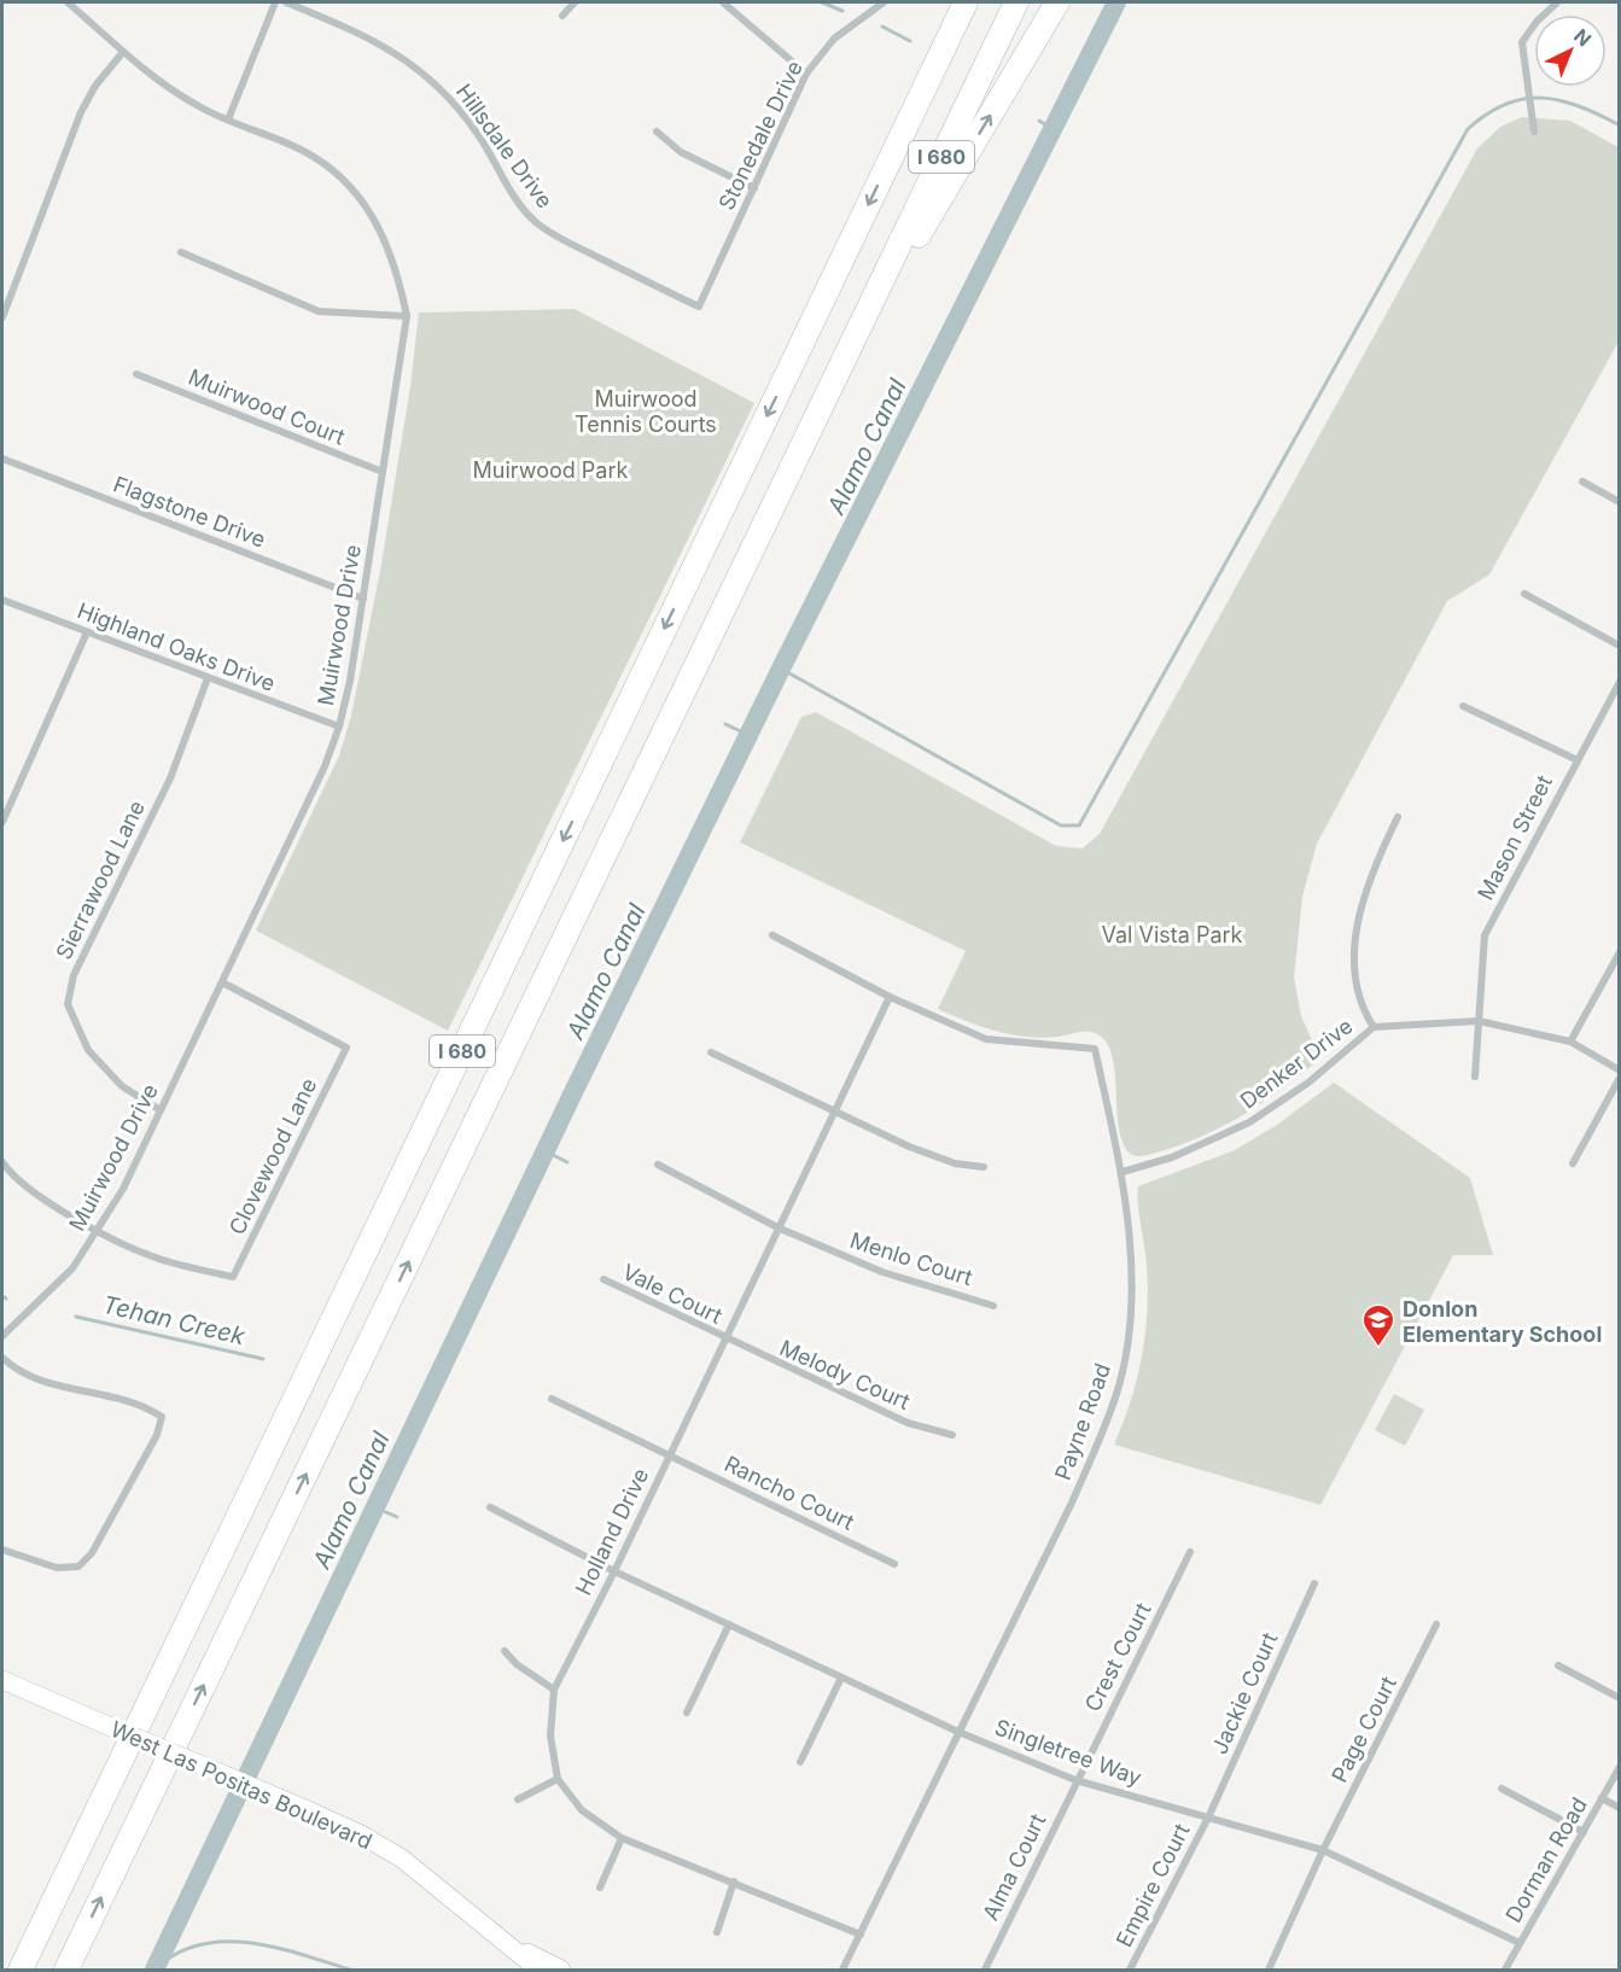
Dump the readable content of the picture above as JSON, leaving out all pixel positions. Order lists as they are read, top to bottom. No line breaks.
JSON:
{"streets":{"highway":["I 680"],"main road":["West Las Positas Boulevard"],"street":["Stonedale Drive","Hillsdale Drive","Muirwood Court","Flagstone Drive","Muirwood Drive","Highland Oaks Drive","Mason Street","Sierrawood Lane","Denker Drive","Clovewood Lane","Menlo Court","Vale Court","Melody Court","Payne Road","Rancho Court","Holland Drive","Crest Court","Jackie Court","Page Court","Singletree Way","Dorman Road","Alma Court","Empire Court"]},"crossings":[["Stonedale Drive","Hillsdale Drive"],["Muirwood Court","Muirwood Drive"],["Flagstone Drive","Muirwood Drive"],["Muirwood Drive","Highland Oaks Drive"],["Muirwood Drive","Sierrawood Lane"],["Muirwood Drive","Clovewood Lane"],["Highland Oaks Drive","Sierrawood Lane"],["Mason Street","Denker Drive"],["Denker Drive","Payne Road"],["Menlo Court","Holland Drive"],["Vale Court","Melody Court"],["Vale Court","Holland Drive"],["Melody Court","Holland Drive"],["Payne Road","Holland Drive"],["Payne Road","Singletree Way"],["Rancho Court","Holland Drive"],["Holland Drive","Singletree Way"],["Crest Court","Singletree Way"],["Crest Court","Alma Court"],["Jackie Court","Singletree Way"],["Jackie Court","Empire Court"],["Page Court","Singletree Way"],["Singletree Way","Dorman Road"],["Singletree Way","Alma Court"],["Singletree Way","Empire Court"]],"water":["Alamo Canal","Tehan Creek"],"parks":["Muirwood Tennis Courts","Muirwood Park","Val Vista Park"],"places":{"school or university":["Donlon Elementary School"]},"north":"top right"}
